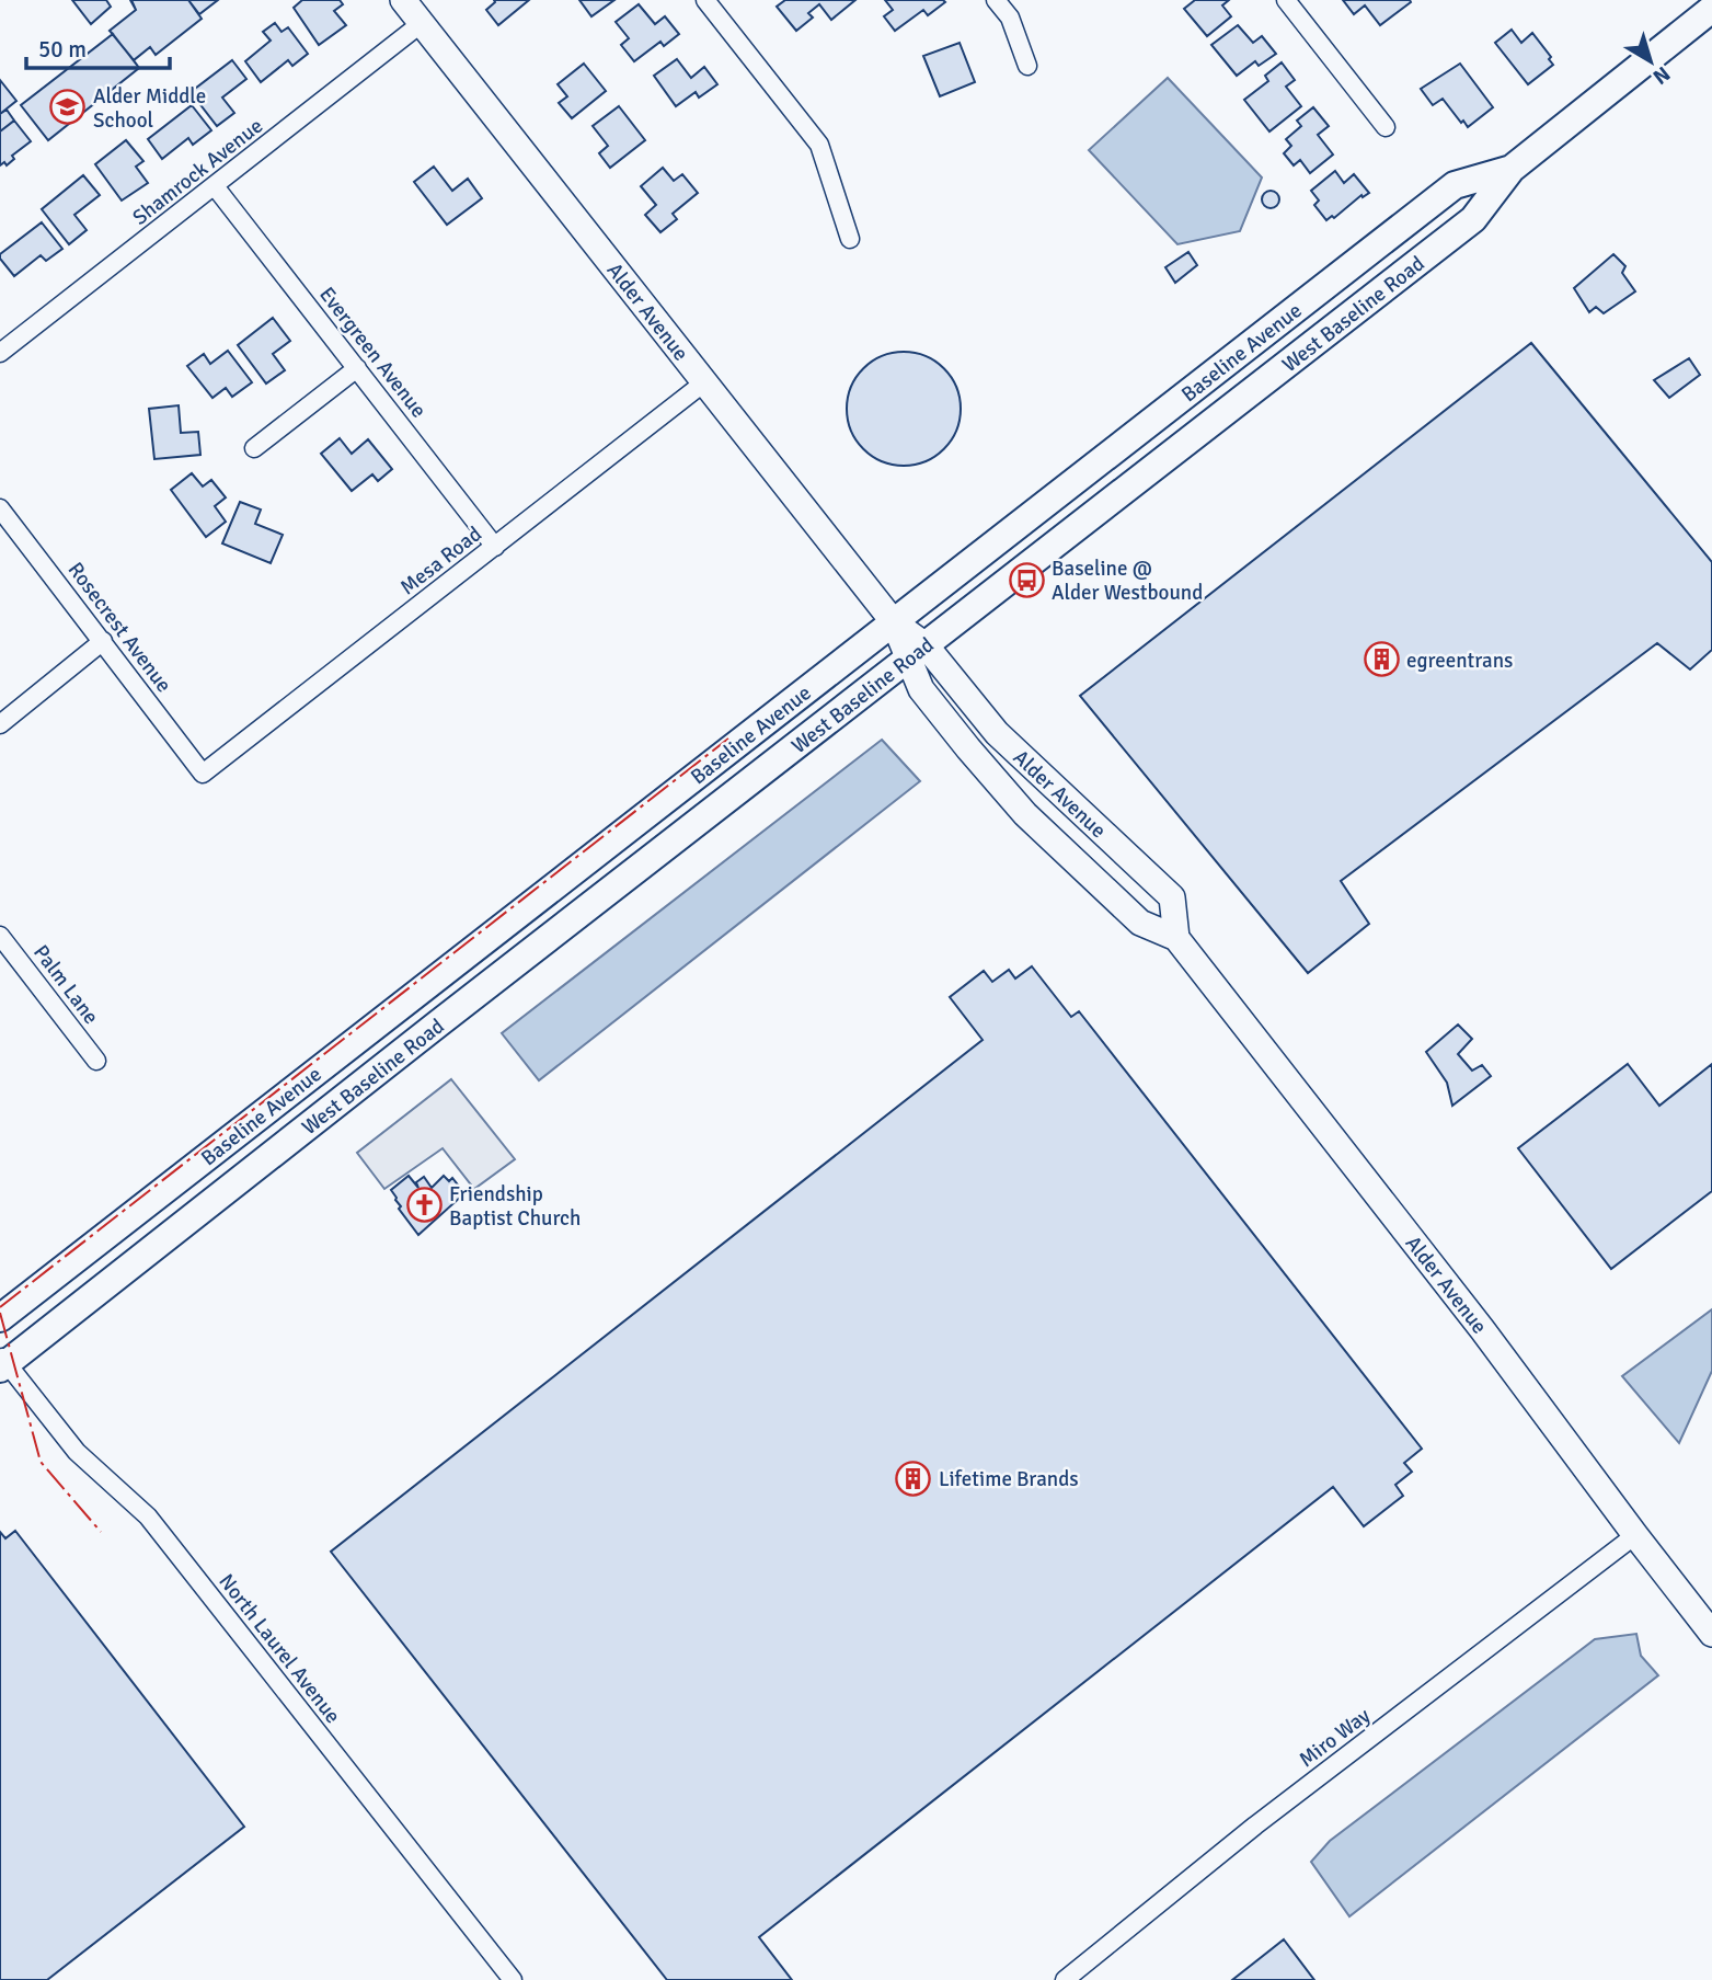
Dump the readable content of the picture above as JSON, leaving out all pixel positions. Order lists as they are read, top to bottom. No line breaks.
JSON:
{"streets":{"main road":["Alder Avenue","West Baseline Road","Baseline Avenue"],"street":["Shamrock Avenue","Evergreen Avenue","Mesa Road","Rosecrest Avenue","Palm Lane","North Laurel Avenue","Miro Way"]},"crossings":[["Shamrock Avenue","Alder Avenue"],["Shamrock Avenue","Evergreen Avenue"],["Alder Avenue","West Baseline Road"],["Alder Avenue","Baseline Avenue"],["Alder Avenue","Mesa Road"],["Alder Avenue","Miro Way"],["West Baseline Road","Baseline Avenue"],["West Baseline Road","North Laurel Avenue"],["Evergreen Avenue","Mesa Road"],["Mesa Road","Rosecrest Avenue"]],"places":{"school or university":["Alder Middle School"],"bus stop":["Baseline @ Alder Westbound"],"building":["egreentrans","Lifetime Brands"],"church":["Friendship Baptist Church"]},"scale_bar":"50 m","north":"bottom right"}
